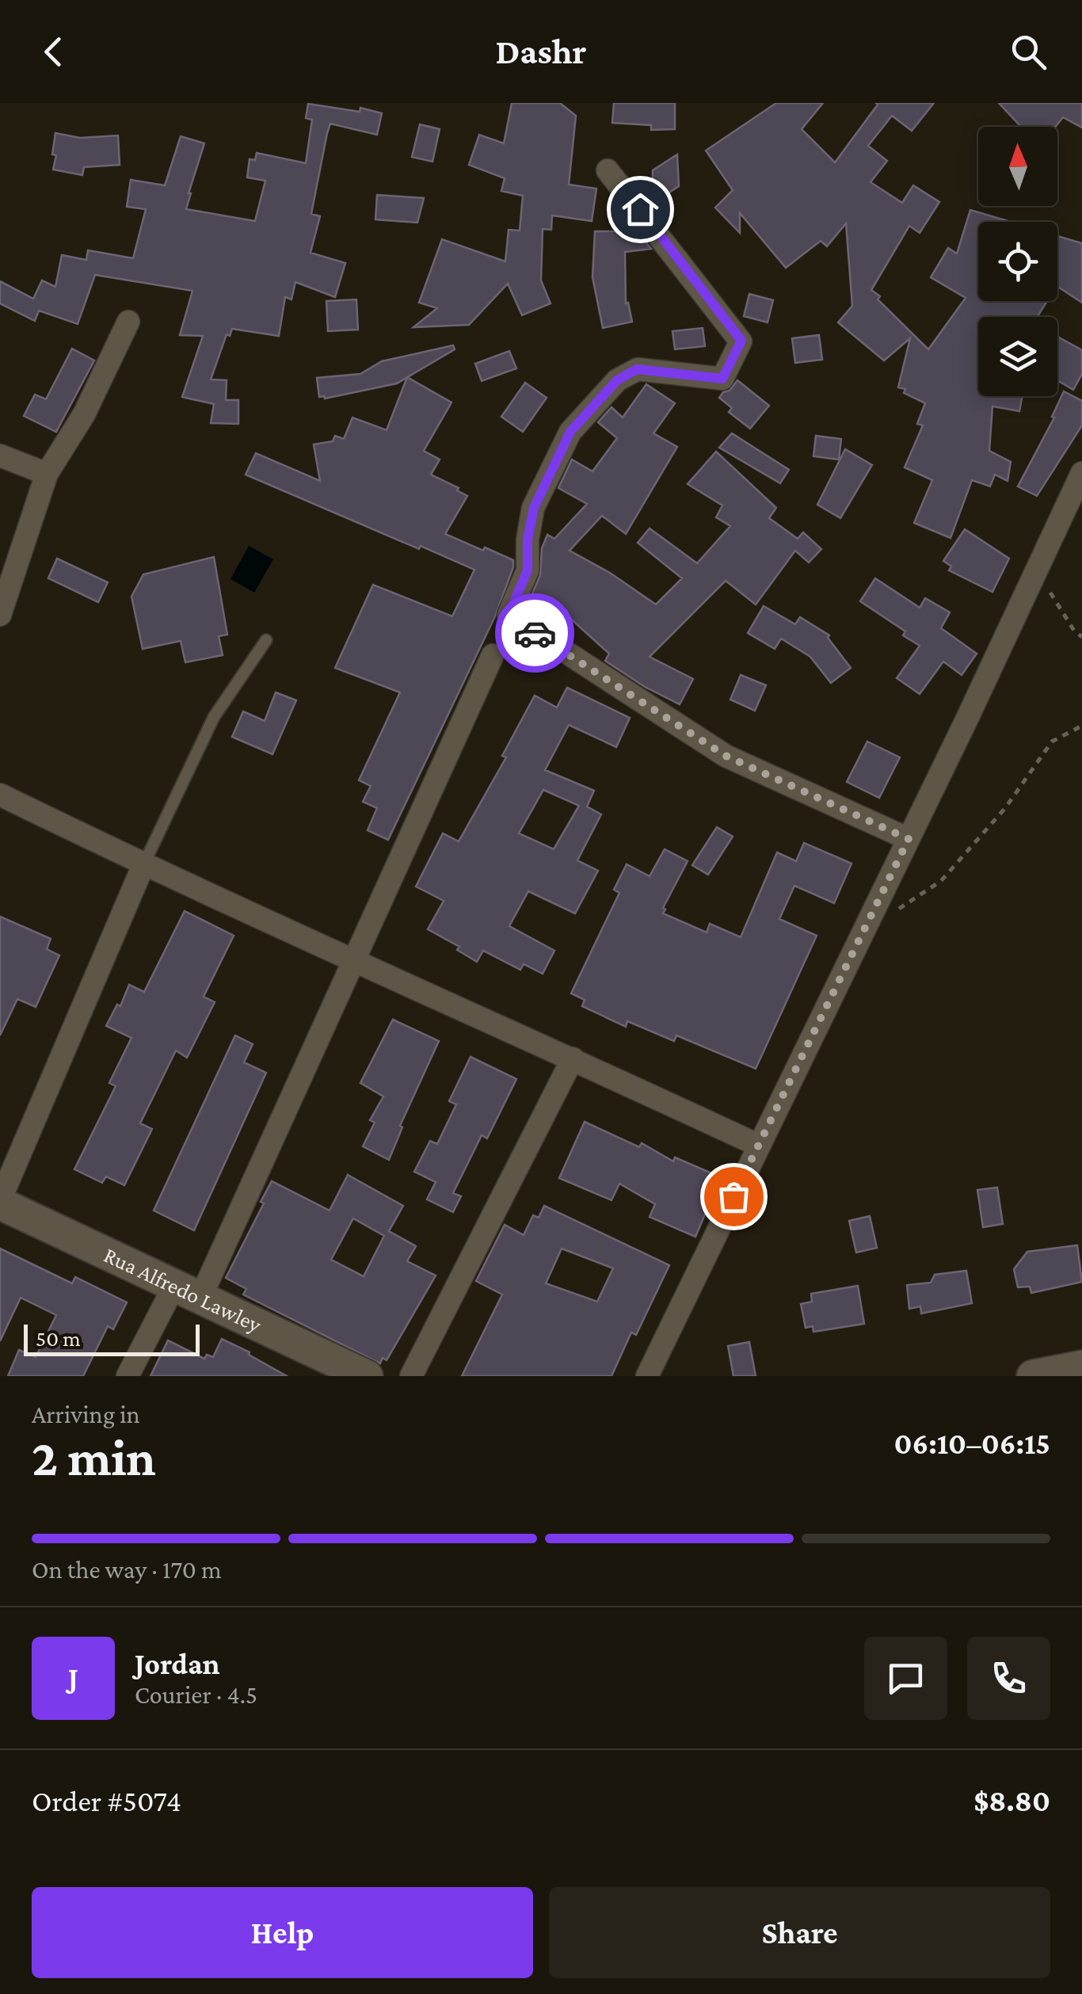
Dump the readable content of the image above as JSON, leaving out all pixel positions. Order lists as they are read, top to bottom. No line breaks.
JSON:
{"streets":{"main road":["Rua Alfredo Lawley"]},"scale_bar":"50 m","north":"top","page":{"header":"Dashr","scale":"50 m","heading":["2 min","Arriving in","06:10–06:15"],"panel":["Jordan","Courier · 4.5","Order #5074","$8.80"],"bar":"On the way · 170 m","round":"J","buttons":["Help","Share"]}}
